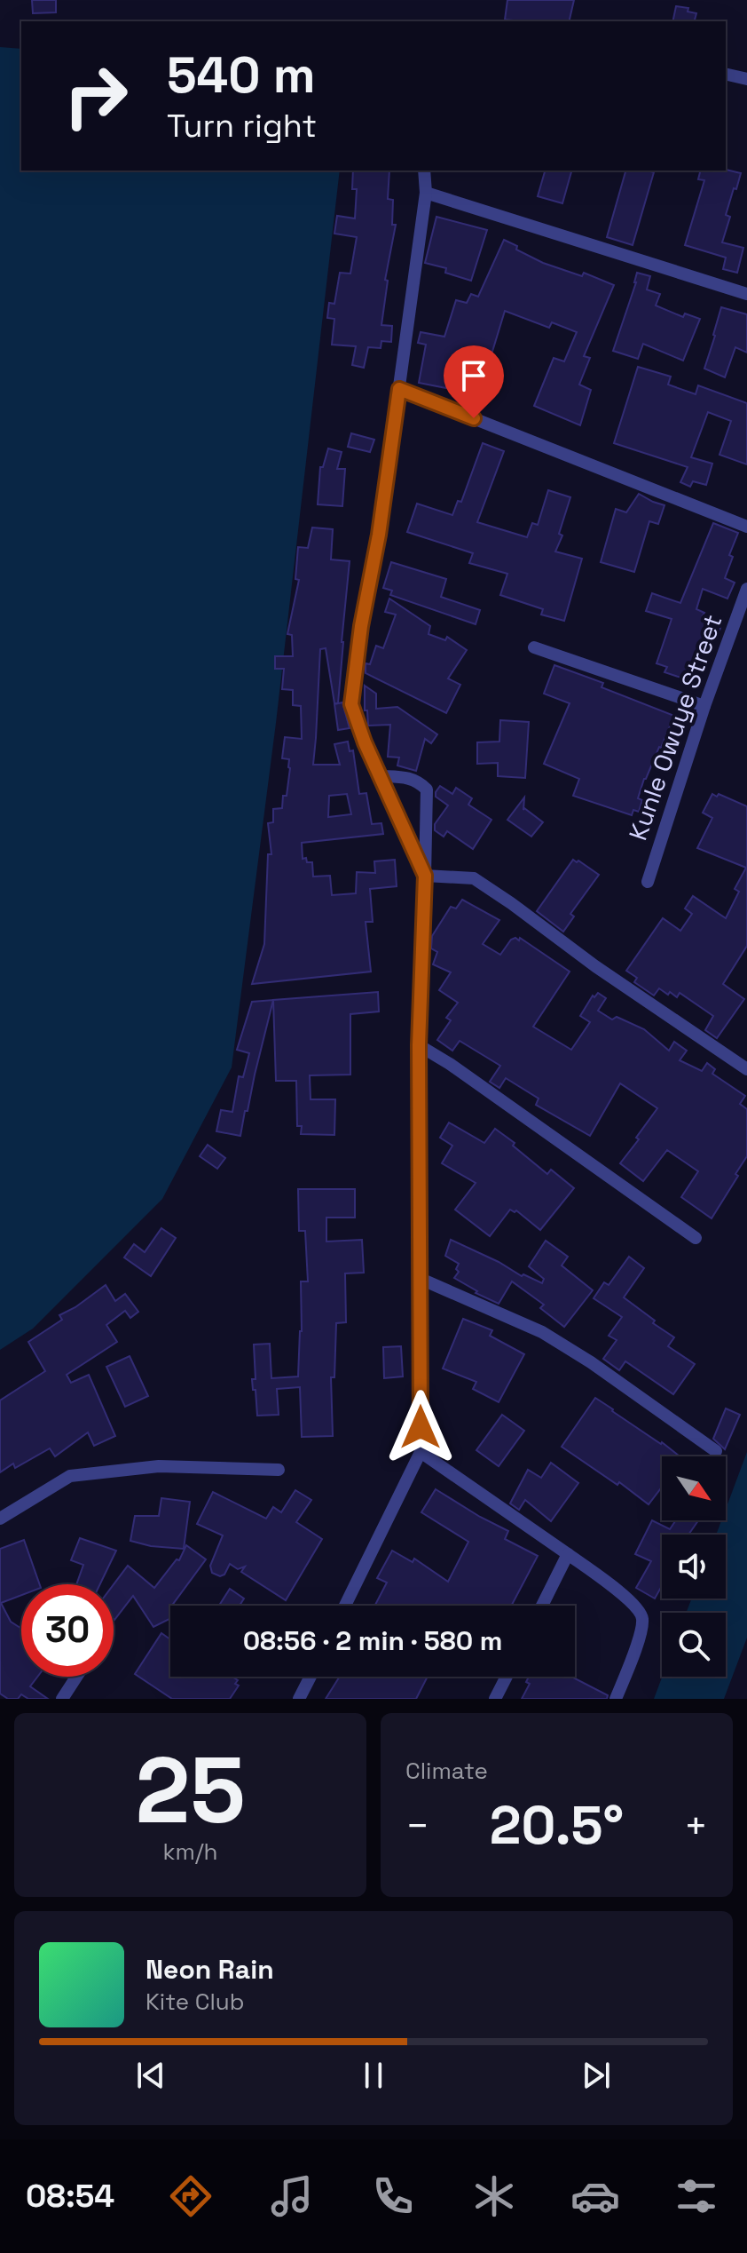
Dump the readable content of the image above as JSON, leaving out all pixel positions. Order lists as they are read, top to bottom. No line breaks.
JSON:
{"streets":{"street":["Kunle Owuye Street"]},"north":"bottom right","page":{"turn":["540 m","Turn right"],"limit":"30","trip":"08:56 · 2 min · 580 m","tile":[["25","km/h"],"Climate"],"heat":["−","20.5°","+"],"song":["Neon Rain","Kite Club"],"tabs":"08:54"}}
